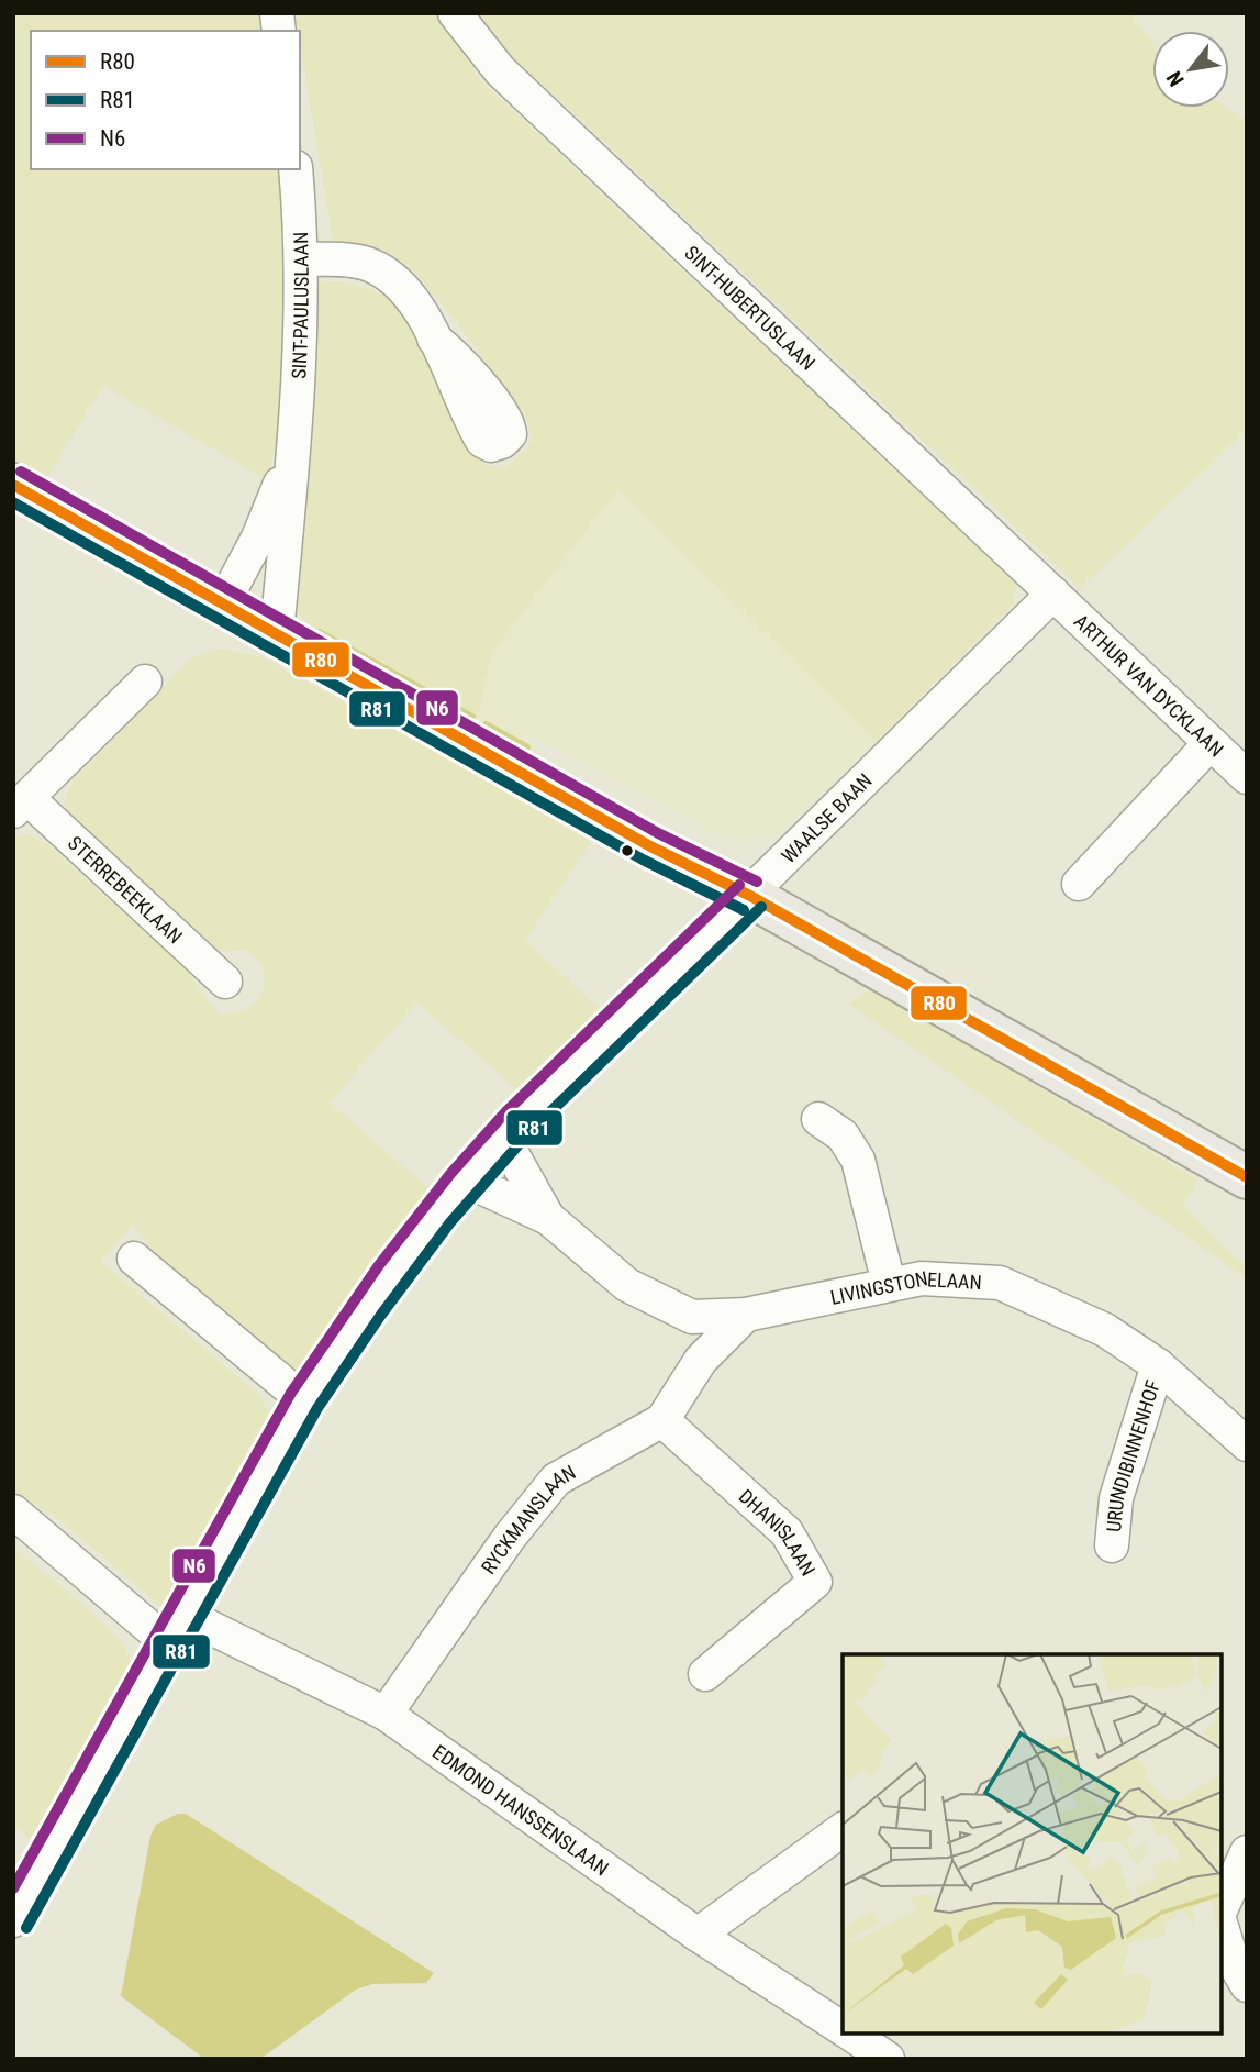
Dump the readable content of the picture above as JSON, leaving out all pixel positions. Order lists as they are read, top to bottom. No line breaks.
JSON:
{"streets":{"street":["SINT-PAULUSLAAN","SINT-HUBERTUSLAAN","ARTHUR VAN DYCKLAAN","WAALSE BAAN","STERREBEEKLAAN","LIVINGSTONELAAN","URUNDIBINNENHOF","RYCKMANSLAAN","DHANISLAAN","EDMOND HANSSENSLAAN"]},"crossings":[["SINT-HUBERTUSLAAN","ARTHUR VAN DYCKLAAN"],["SINT-HUBERTUSLAAN","WAALSE BAAN"],["ARTHUR VAN DYCKLAAN","WAALSE BAAN"],["WAALSE BAAN","LIVINGSTONELAAN"],["WAALSE BAAN","EDMOND HANSSENSLAAN"],["LIVINGSTONELAAN","URUNDIBINNENHOF"],["LIVINGSTONELAAN","RYCKMANSLAAN"],["RYCKMANSLAAN","DHANISLAAN"],["RYCKMANSLAAN","EDMOND HANSSENSLAAN"]],"lines":["transit line N6","transit line R80","transit line R81"],"legend":["R80","R81","N6"],"north":"bottom left"}
